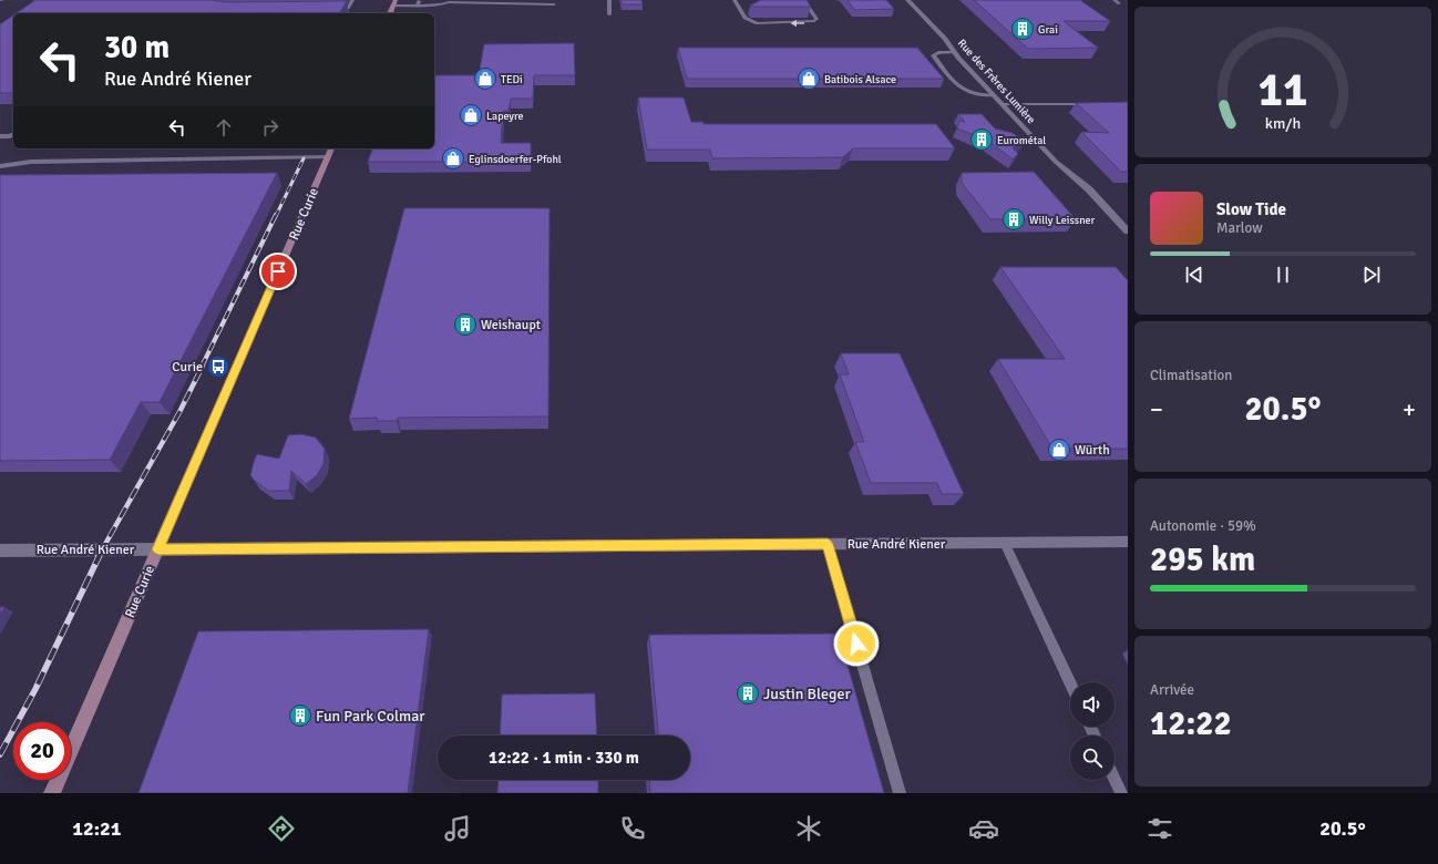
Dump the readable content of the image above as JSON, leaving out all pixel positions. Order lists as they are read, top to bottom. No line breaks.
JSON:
{"streets":{"main road":["Rue Curie"],"street":["Rue des Frères Lumière","Rue André Kiener"]},"crossings":[["Rue Curie","Rue André Kiener"]],"places":{"building":["Grai","Eurométal","Willy Leissner","Weishaupt","Justin Bleger","Fun Park Colmar"],"shop":["TEDi","Batibois Alsace","Lapeyre","Eglinsdoerfer-Pfohl","Würth"],"bus stop":["Curie"]},"page":{"turn":["30 m","Rue André Kiener"],"song":["Slow Tide","Marlow"],"tile":["Climatisation",["Autonomie · 59%","295 km"],["Arrivée","12:22"]],"heat":["−","20.5°","+"],"limit":"20","trip":"12:22 · 1 min · 330 m","tabs":["12:21","20.5°"],"gauge":["11","km/h"]}}
